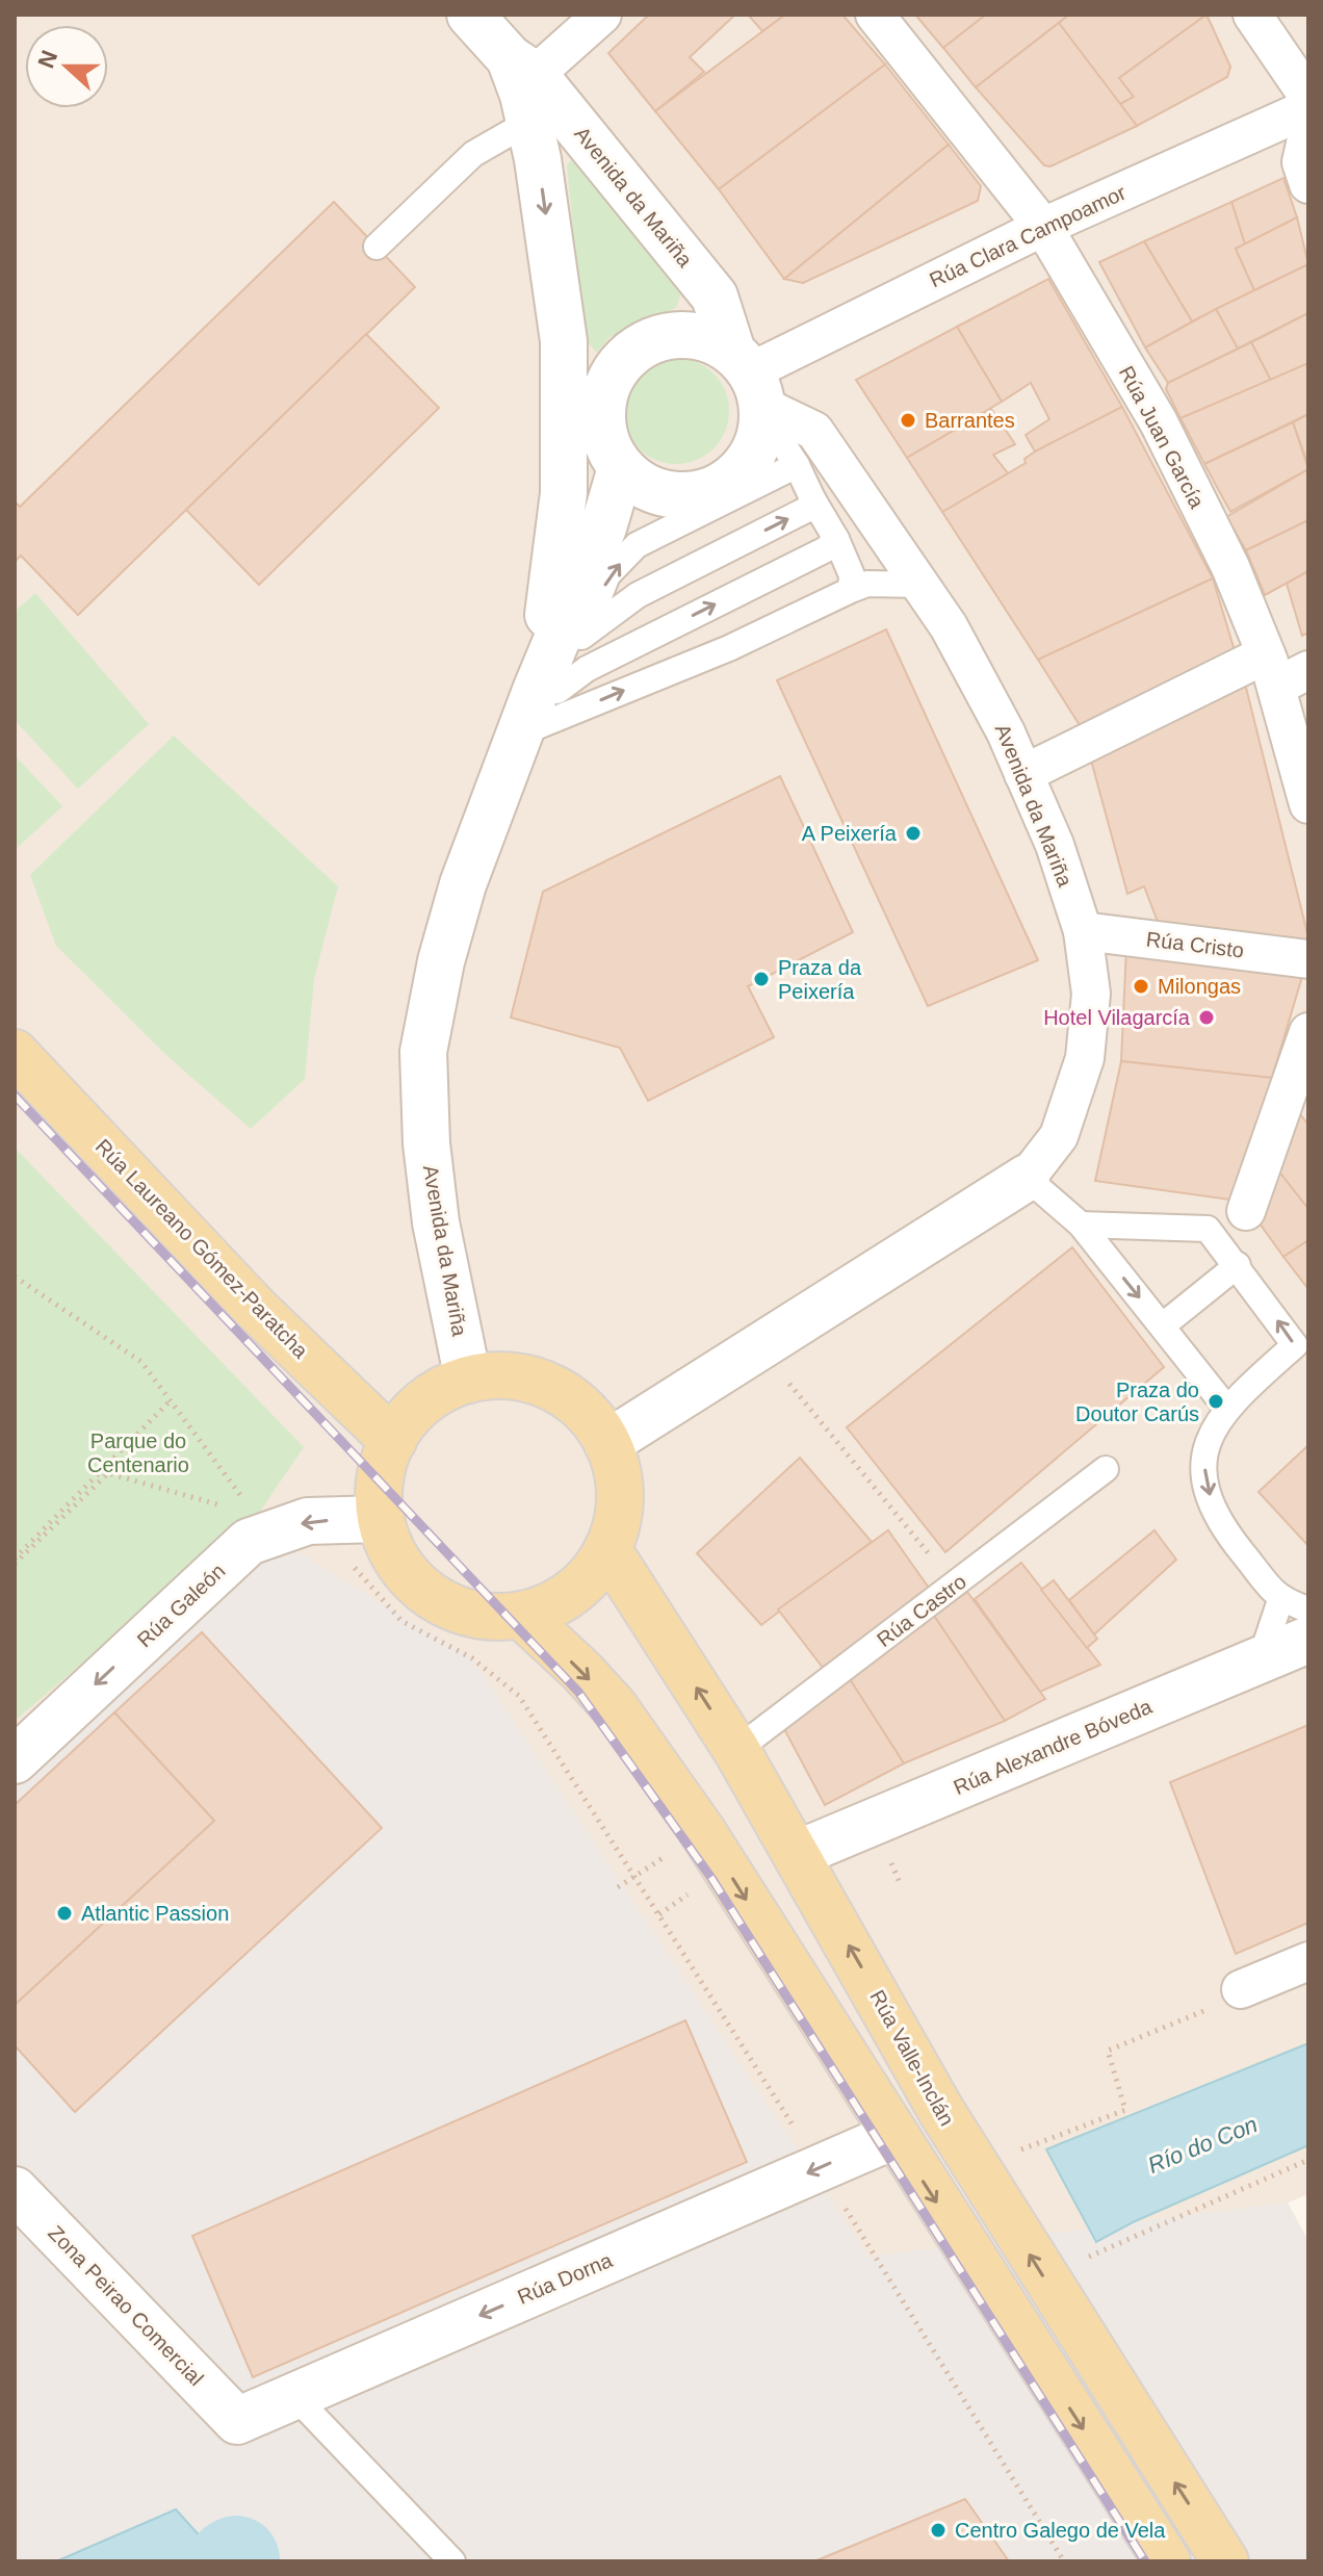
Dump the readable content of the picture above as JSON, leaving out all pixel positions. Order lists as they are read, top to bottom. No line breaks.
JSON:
{"streets":{"main road":["Rúa Laureano Gómez-Paratcha","Rúa Valle-Inclán"],"street":["Avenida da Mariña","Rúa Clara Campoamor","Rúa Juan García","Rúa Cristo","Rúa Galeón","Rúa Alexandre Bóveda","Rúa Dorna","Zona Peirao Comercial"],"lane":["Rúa Castro"]},"crossings":[["Avenida da Mariña","Rúa Clara Campoamor"],["Avenida da Mariña","Rúa Cristo"],["Avenida da Mariña","Rúa Laureano Gómez-Paratcha"],["Avenida da Mariña","Rúa Galeón"],["Avenida da Mariña","Rúa Valle-Inclán"],["Rúa Clara Campoamor","Rúa Juan García"],["Rúa Laureano Gómez-Paratcha","Rúa Galeón"],["Rúa Laureano Gómez-Paratcha","Rúa Valle-Inclán"],["Rúa Galeón","Rúa Valle-Inclán"],["Rúa Castro","Rúa Valle-Inclán"],["Rúa Alexandre Bóveda","Rúa Valle-Inclán"],["Rúa Dorna","Zona Peirao Comercial"]],"one_way":["Rúa Galeón","Rúa Dorna"],"water":["Río do Con"],"parks":["Parque do Centenario"],"places":["Barrantes","A Peixería","Praza da Peixería","Milongas","Hotel Vilagarcía","Praza do Doutor Carús","Atlantic Passion","Centro Galego de Vela"],"north":"left"}
